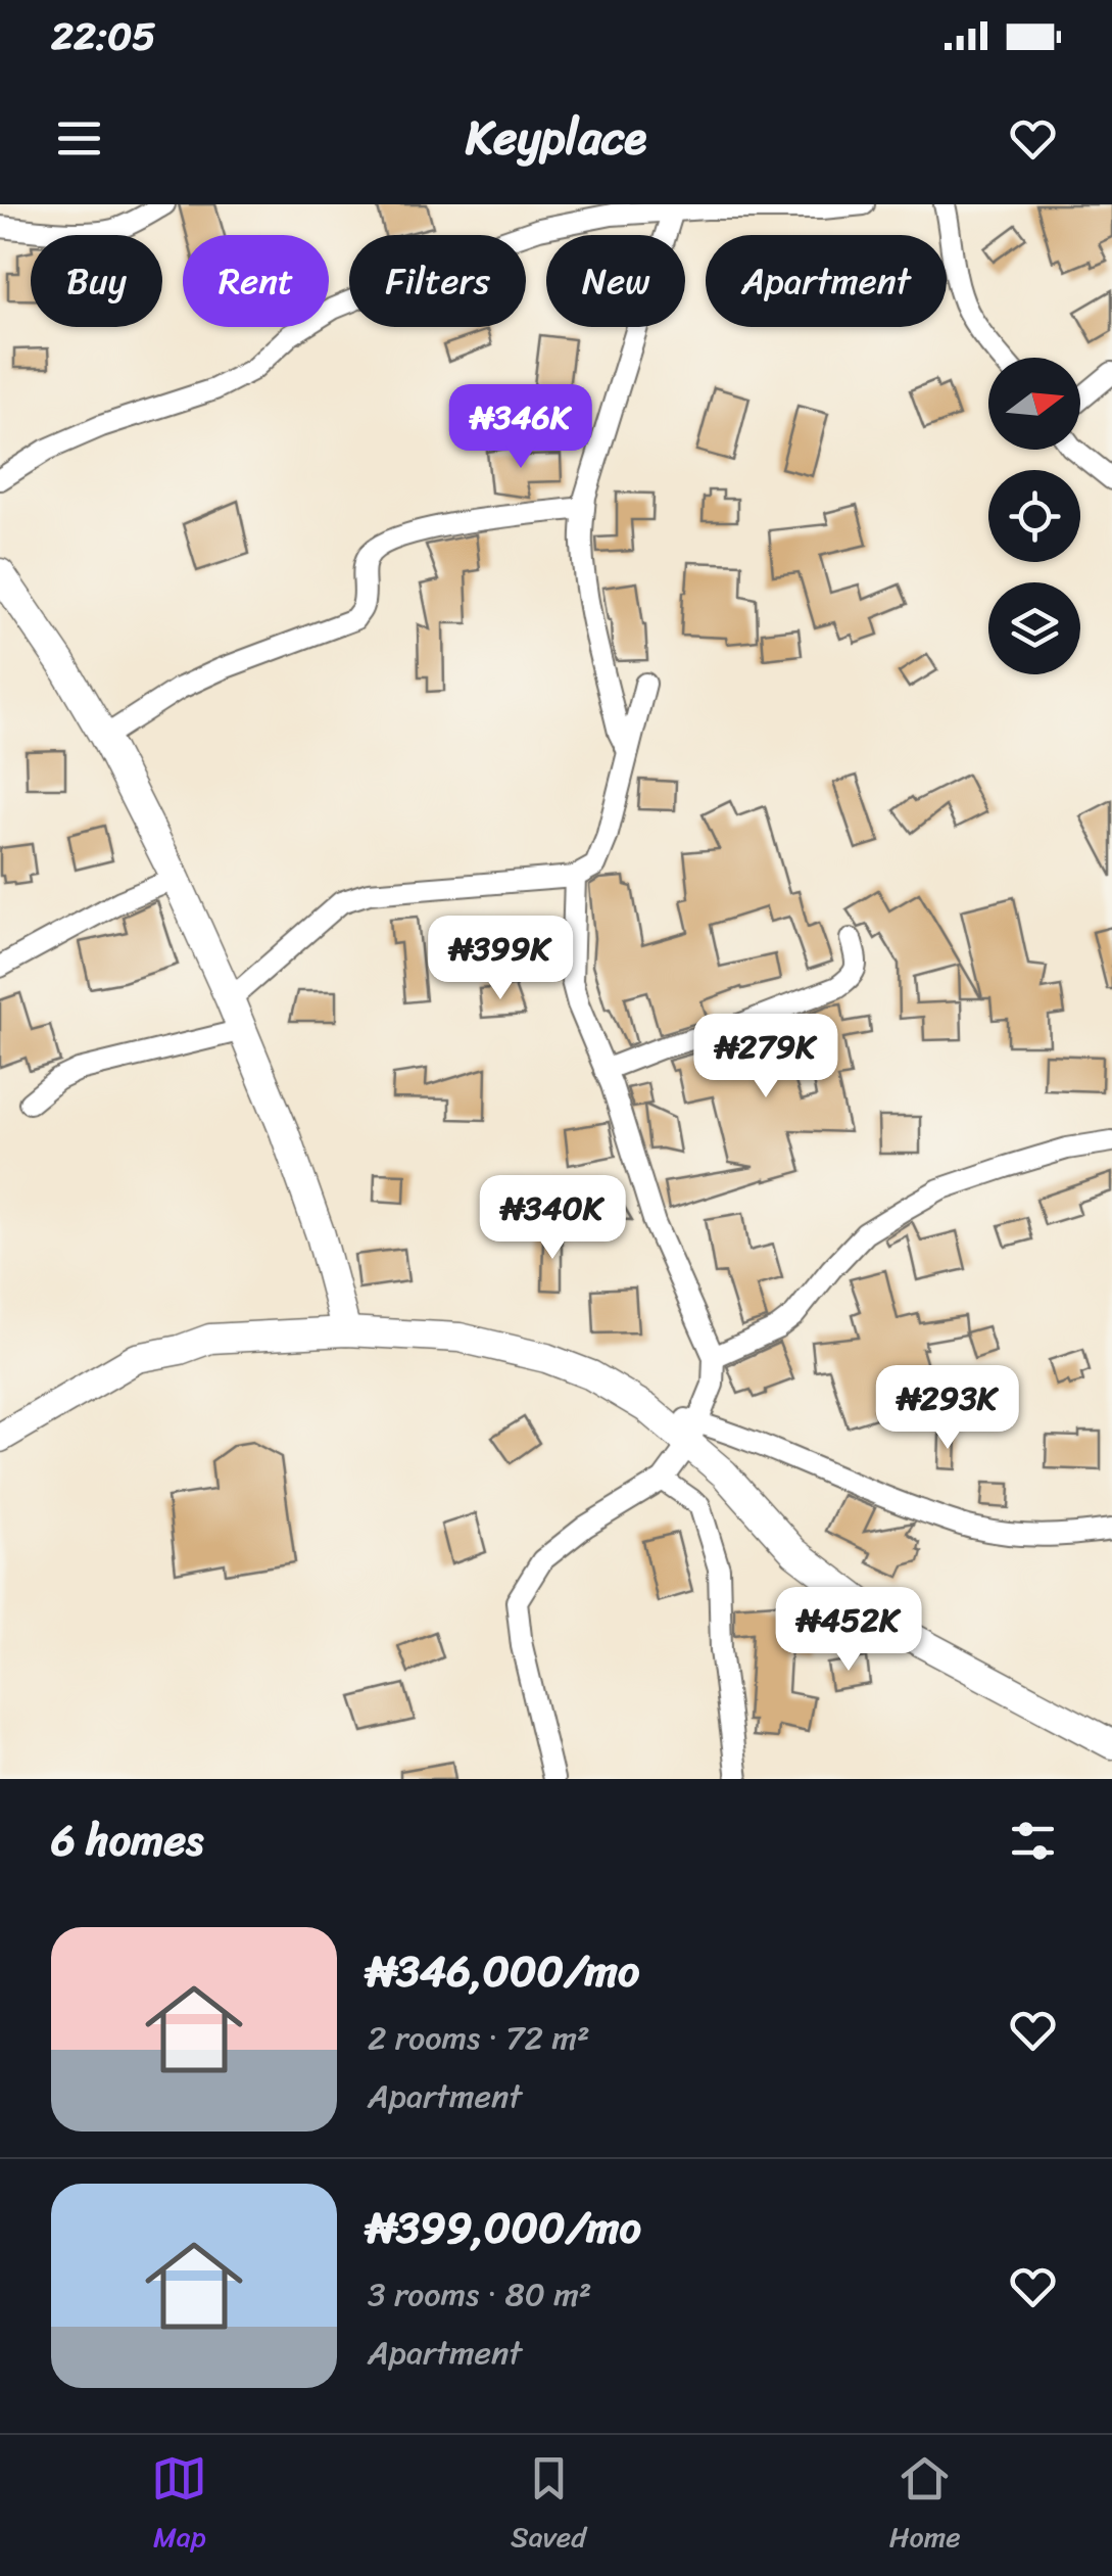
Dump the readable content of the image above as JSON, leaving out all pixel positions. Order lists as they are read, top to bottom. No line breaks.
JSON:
{"north":"right","page":{"status":"22:05","header":"Keyplace","chip":["Buy","Rent","Filters","New","Apartment"],"price":["₦346K","₦399K","₦279K","₦340K","₦293K","₦452K"],"heading":"6 homes","list":[{"name":"₦346,000/mo","note":"2 rooms · 72 m² · Apartment"},{"name":"₦399,000/mo","note":"3 rooms · 80 m² · Apartment"}],"tabs":["Map","Saved","Home"]}}
